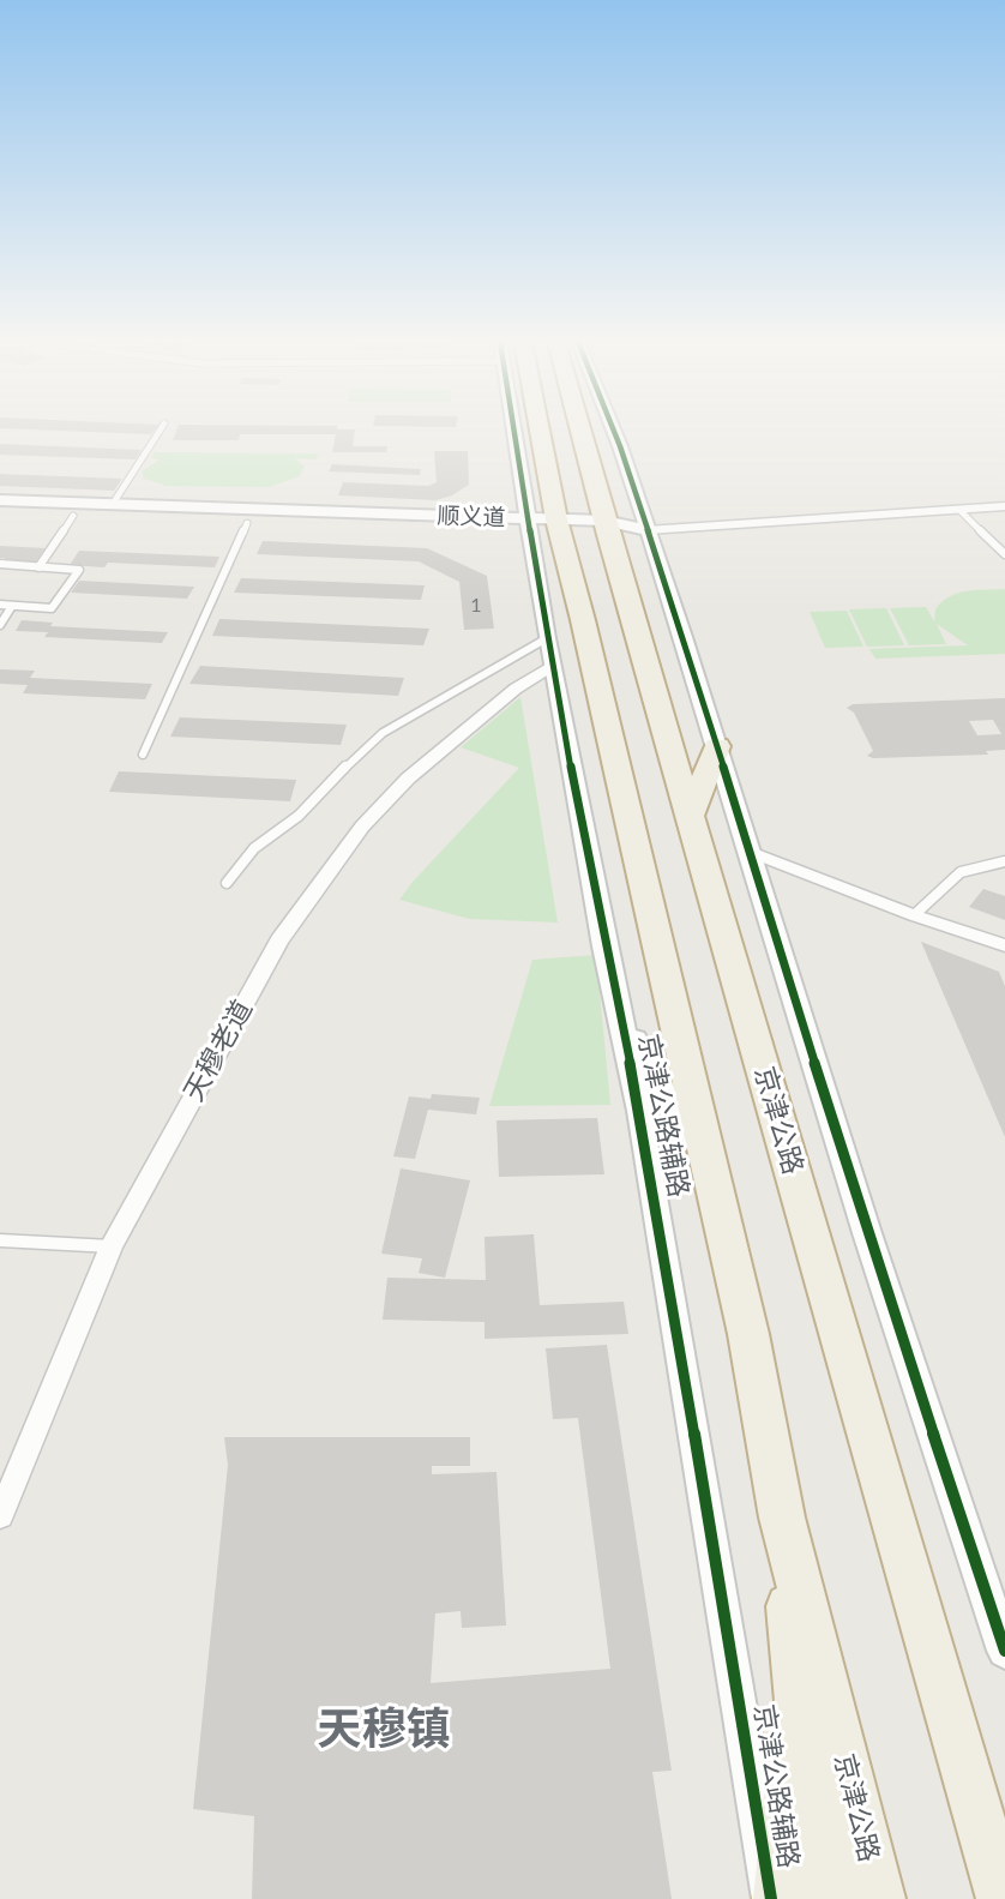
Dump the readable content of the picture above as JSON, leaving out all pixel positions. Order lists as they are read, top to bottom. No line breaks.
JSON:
{"streets":{"highway":["京津公路"],"street":["顺义道","天穆老道","京津公路辅路"]},"crossings":[["顺义道","京津公路辅路"],["顺义道","京津公路"],["天穆老道","京津公路辅路"]],"districts":["天穆镇"],"house_numbers":["1"]}
